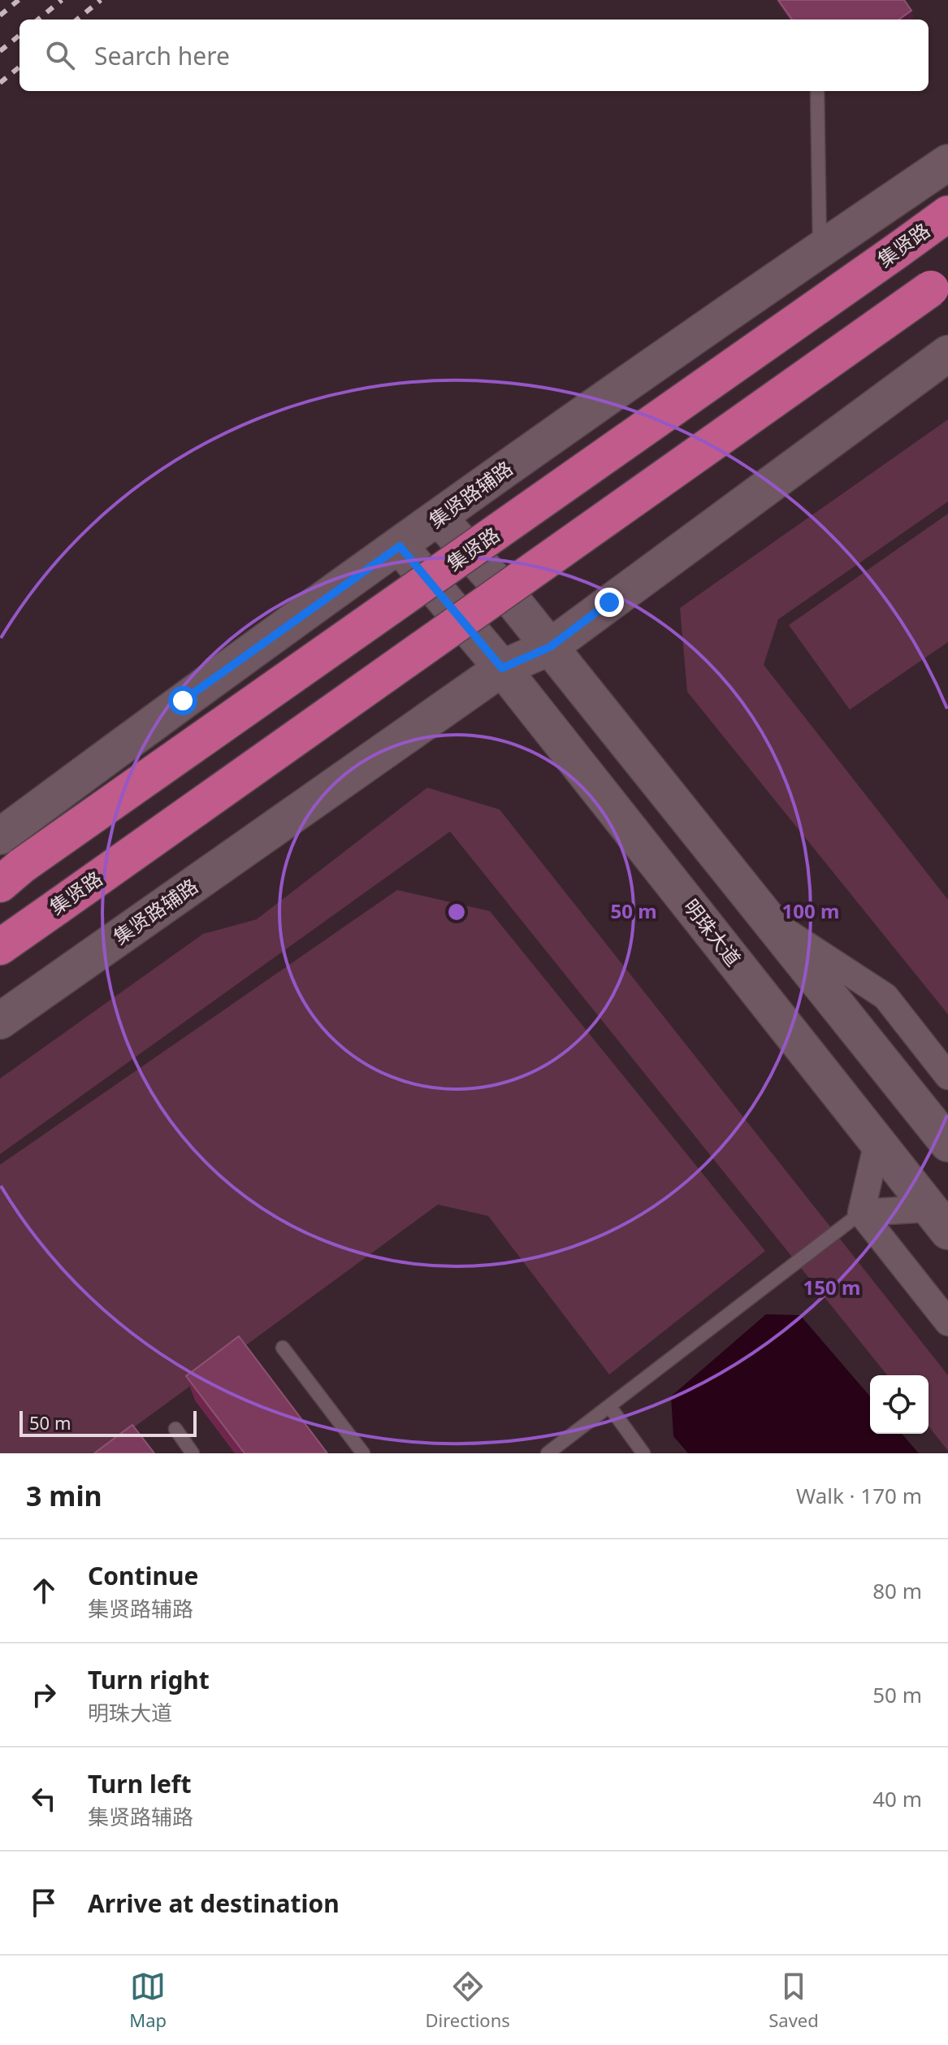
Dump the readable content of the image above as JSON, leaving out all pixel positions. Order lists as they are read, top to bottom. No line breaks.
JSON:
{"streets":{"highway":["集贤路"],"street":["集贤路辅路","明珠大道"]},"crossings":[["集贤路辅路","明珠大道"]],"scale_bar":"50 m","page":{"search":"Search here","scale":"50 m","heading":["3 min","Walk · 170 m"],"list":[["Continue","集贤路辅路","80 m"],["Turn right","明珠大道","50 m"],["Turn left","集贤路辅路","40 m"],"Arrive at destination"],"nav":["Map","Directions","Saved"]},"rings":["50 m","100 m","150 m"]}
